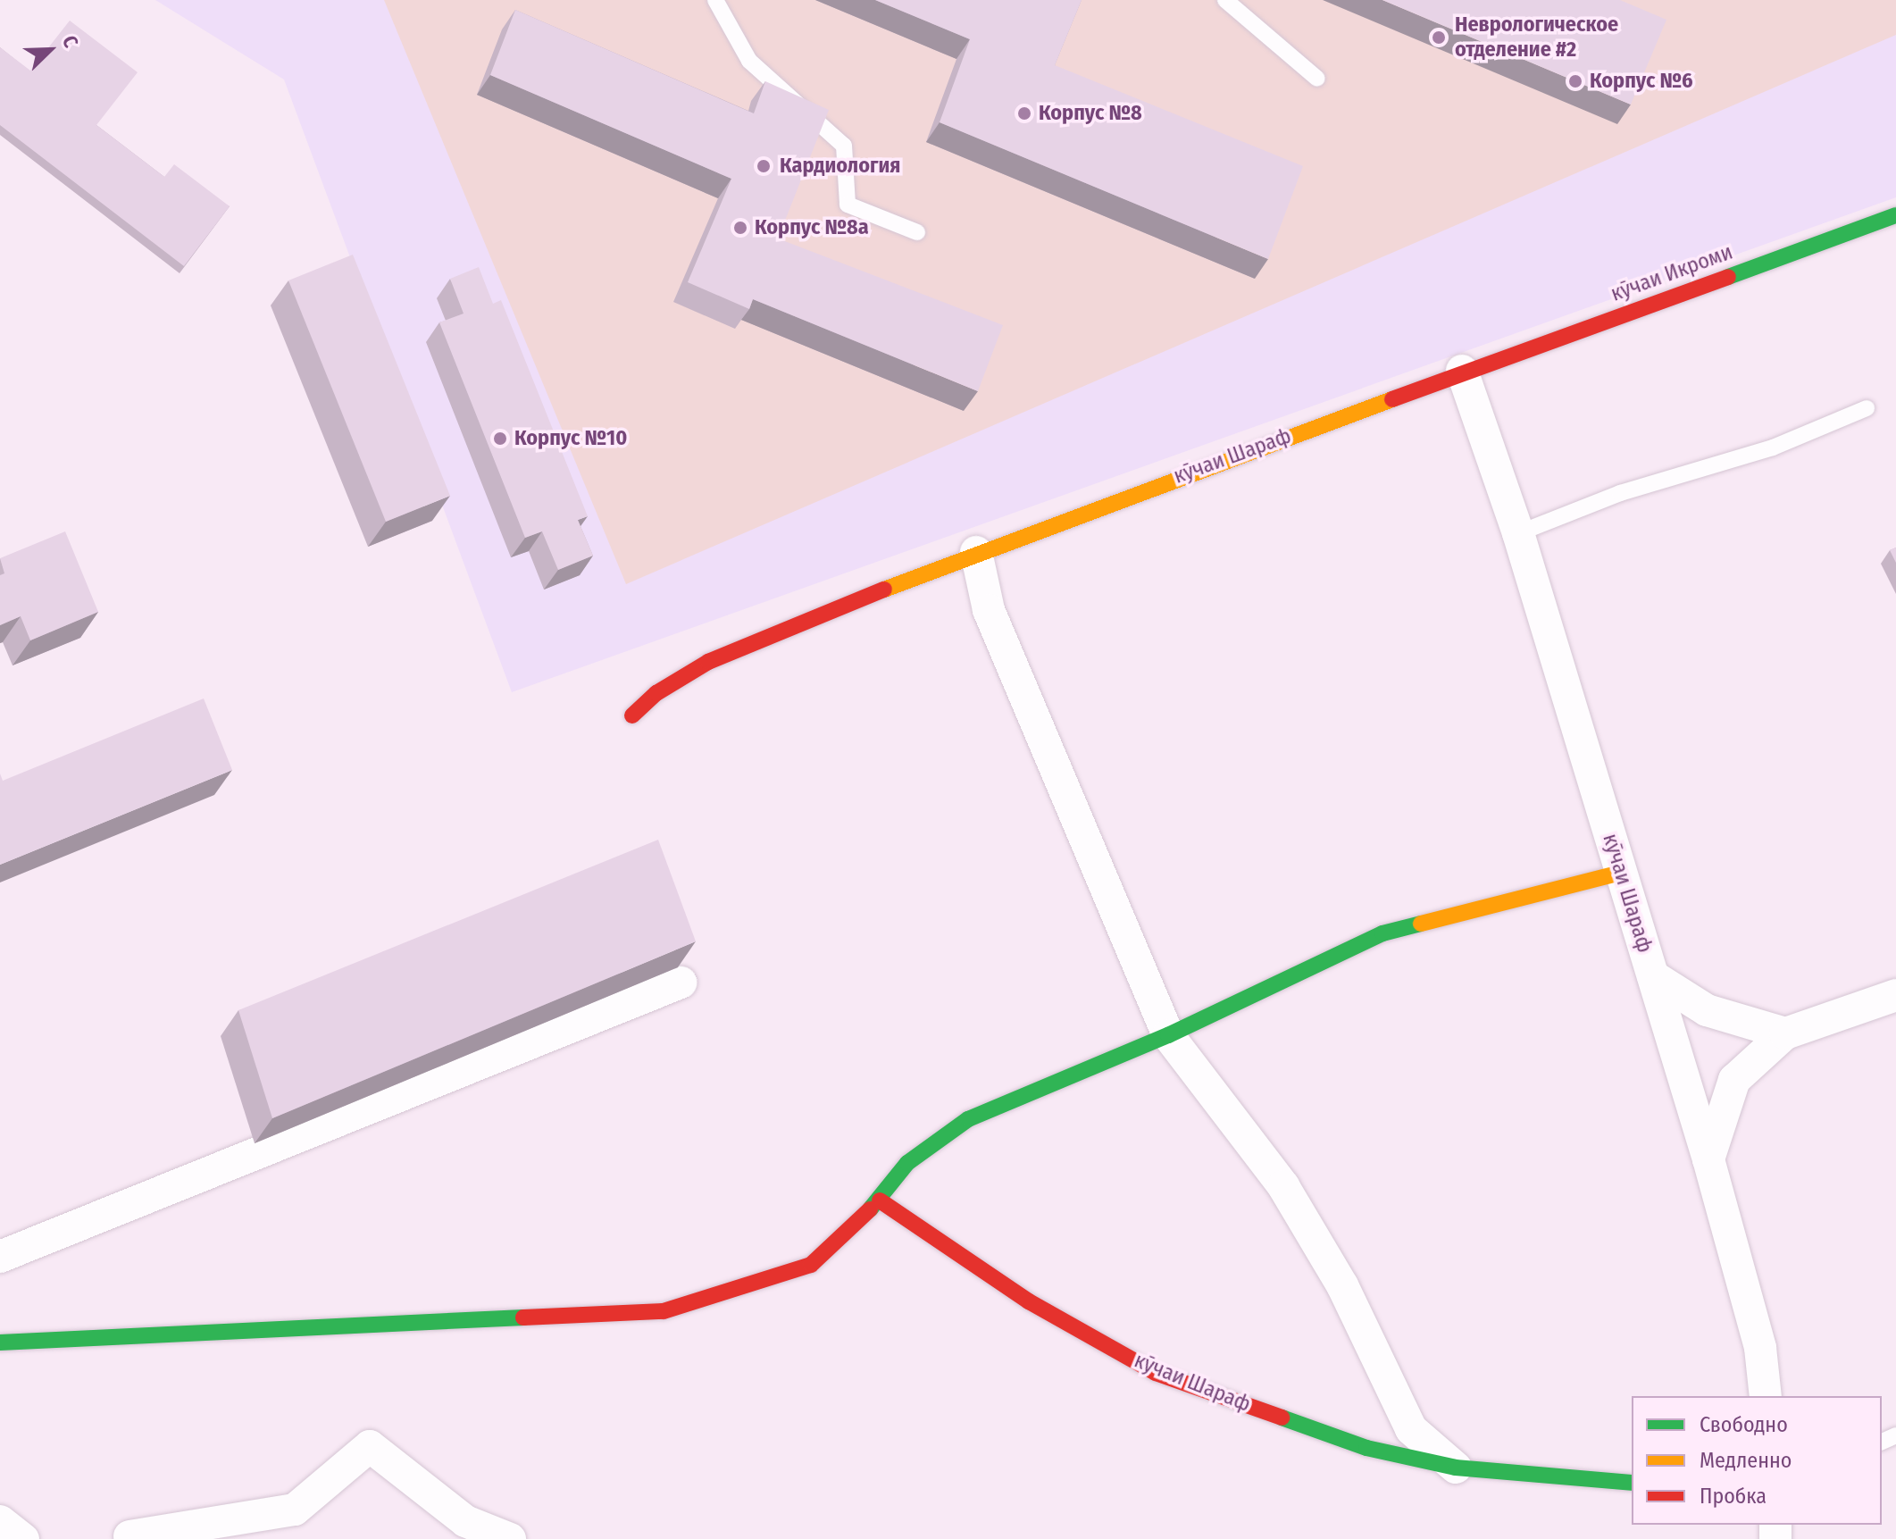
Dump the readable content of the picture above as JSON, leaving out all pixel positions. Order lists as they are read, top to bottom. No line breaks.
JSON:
{"streets":{"street":["кӯчаи Икроми","кӯчаи Шараф"]},"crossings":[["кӯчаи Икроми","кӯчаи Шараф"]],"places":["Неврологическое отделение #2","Корпус №6","Корпус №8","Кардиология","Корпус №8а","Корпус №10"],"legend":["Свободно","Медленно","Пробка"],"north":"top right"}
